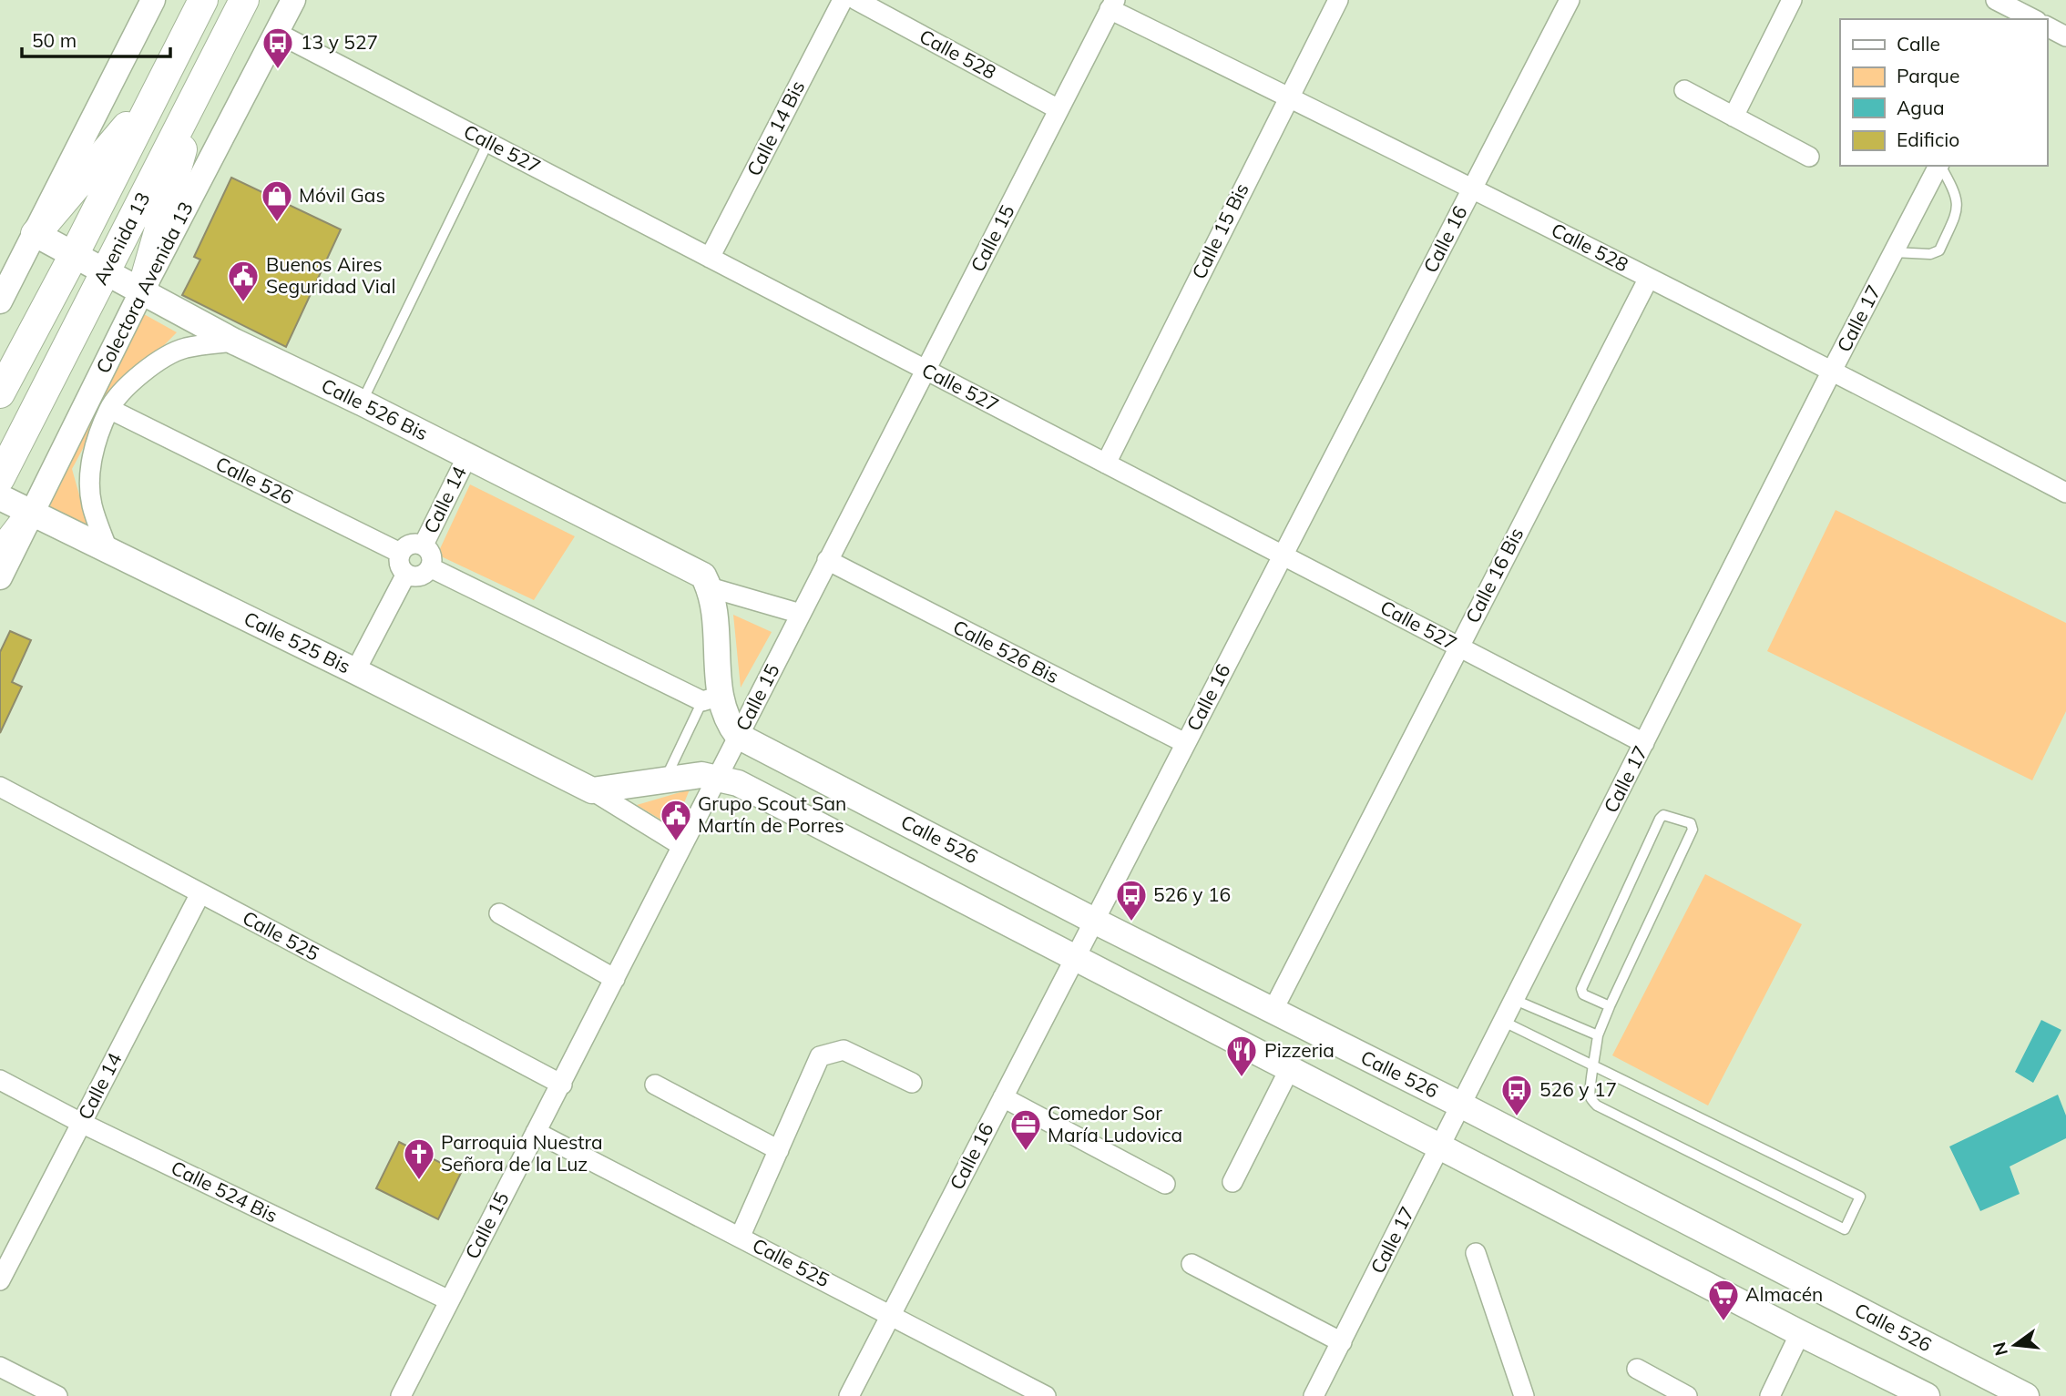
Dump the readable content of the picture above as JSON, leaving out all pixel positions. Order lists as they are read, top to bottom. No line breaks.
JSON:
{"streets":{"main road":["Avenida 13","Calle 526 Bis","Calle 526","Calle 525 Bis"],"street":["Calle 528","Calle 14 Bis","Calle 527","Calle 15 Bis","Calle 15","Calle 16","Colectora Avenida 13","Calle 17","Calle 14","Calle 16 Bis","Calle 525","Calle 524 Bis"]},"crossings":[["Calle 528","Calle 15 Bis"],["Calle 528","Calle 15"],["Calle 528","Calle 16"],["Calle 528","Calle 17"],["Calle 528","Calle 16 Bis"],["Calle 14 Bis","Calle 527"],["Calle 527","Calle 15 Bis"],["Calle 527","Calle 15"],["Calle 527","Calle 16"],["Calle 527","Colectora Avenida 13"],["Calle 527","Calle 17"],["Calle 527","Calle 16 Bis"],["Avenida 13","Calle 526 Bis"],["Calle 15","Calle 526 Bis"],["Calle 15","Calle 526"],["Calle 15","Calle 525 Bis"],["Calle 15","Calle 525"],["Calle 15","Calle 524 Bis"],["Calle 16","Calle 526 Bis"],["Calle 16","Calle 526"],["Calle 16","Calle 525"],["Colectora Avenida 13","Calle 526 Bis"],["Colectora Avenida 13","Calle 525 Bis"],["Calle 17","Calle 526"],["Calle 526 Bis","Calle 14"],["Calle 526","Calle 14"],["Calle 526","Calle 16 Bis"],["Calle 14","Calle 525"],["Calle 14","Calle 524 Bis"]],"places":{"bus stop":["13 y 527","526 y 16","526 y 17"],"shop":["Móvil Gas"],"public building":["Buenos Aires Seguridad Vial","Grupo Scout San Martín de Porres"],"restaurant":["Pizzeria"],"office":["Comedor Sor María Ludovica"],"church":["Parroquia Nuestra Señora de la Luz"],"supermarket":["Almacén"]},"legend":["Calle","Parque","Agua","Edificio"],"scale_bar":"50 m","north":"left"}
